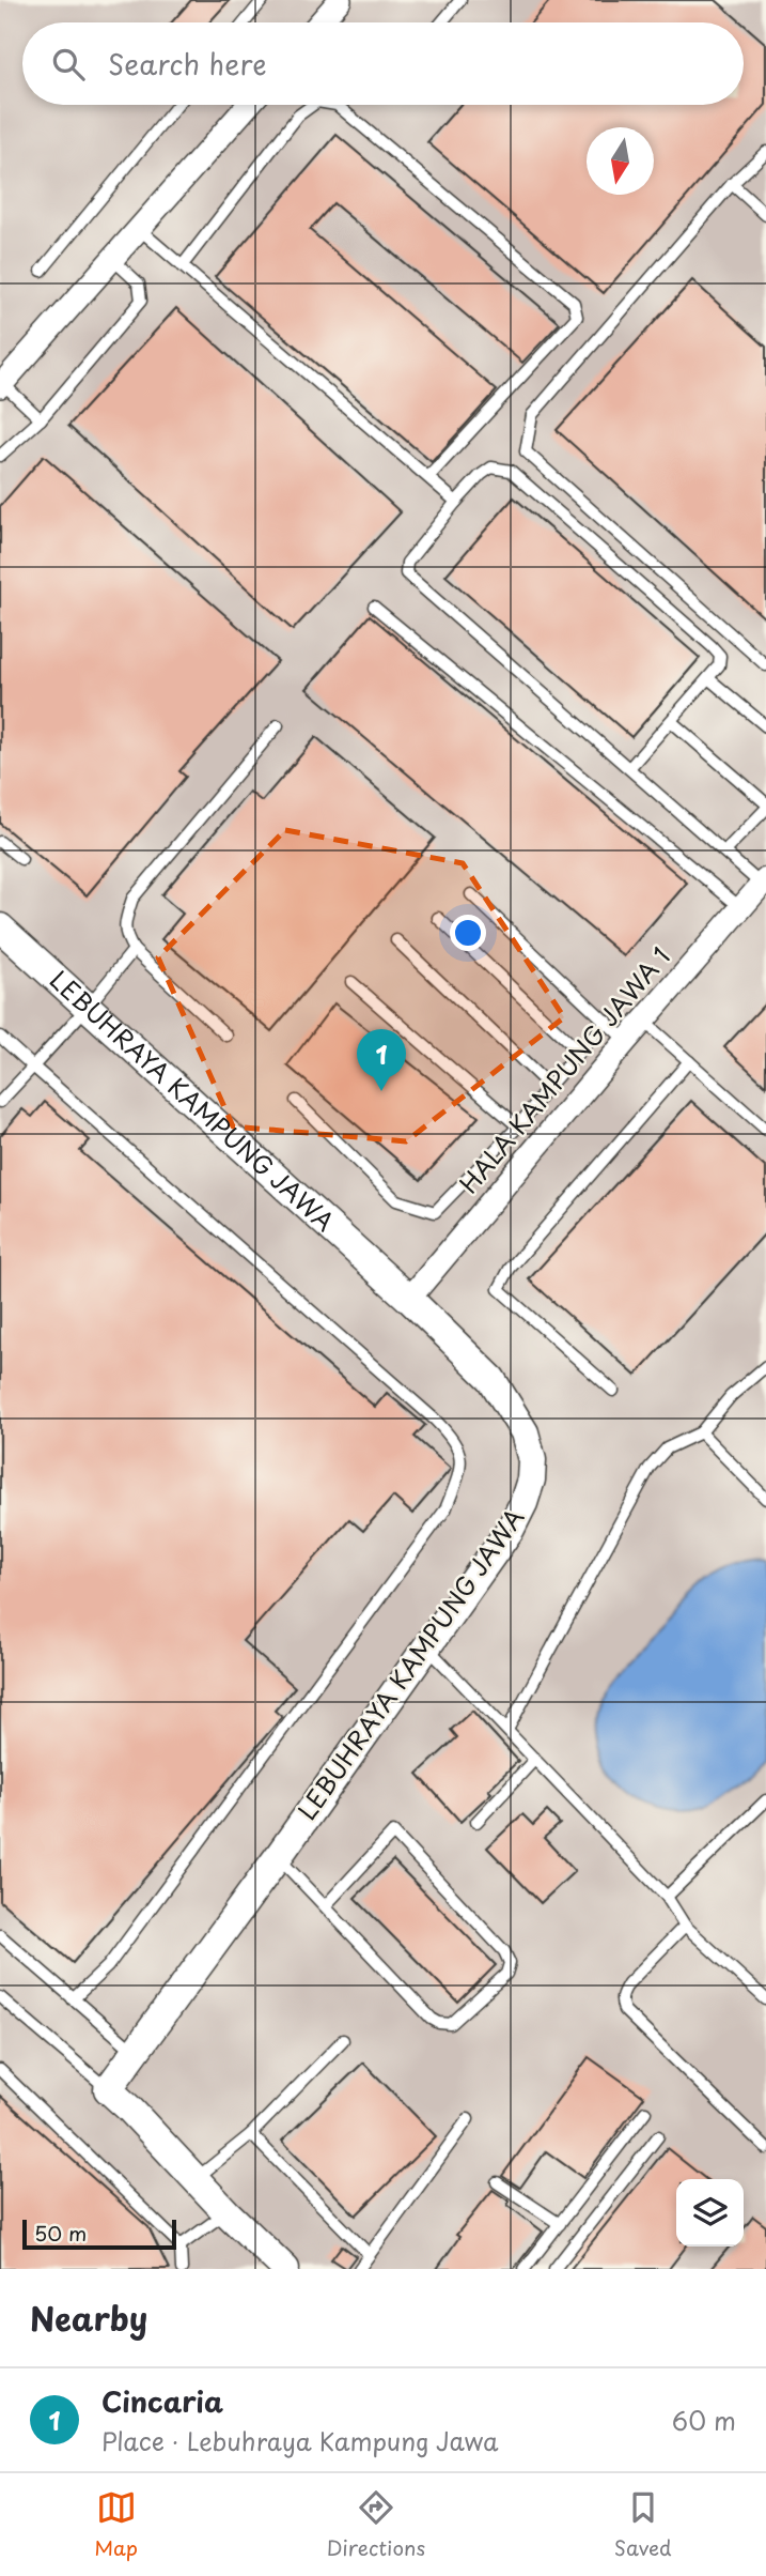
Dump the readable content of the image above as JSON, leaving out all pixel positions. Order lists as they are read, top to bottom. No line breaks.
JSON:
{"streets":{"street":["HALA KAMPUNG JAWA 1","LEBUHRAYA KAMPUNG JAWA"]},"crossings":[["HALA KAMPUNG JAWA 1","LEBUHRAYA KAMPUNG JAWA"]],"scale_bar":"50 m","north":"bottom","page":{"search":"Search here","pins":"1","scale":"50 m","heading":"Nearby","list":[{"mark":"1","name":"Cincaria","note":"Place · Lebuhraya Kampung Jawa","value":"60 m"}],"nav":["Map","Directions","Saved"]}}
